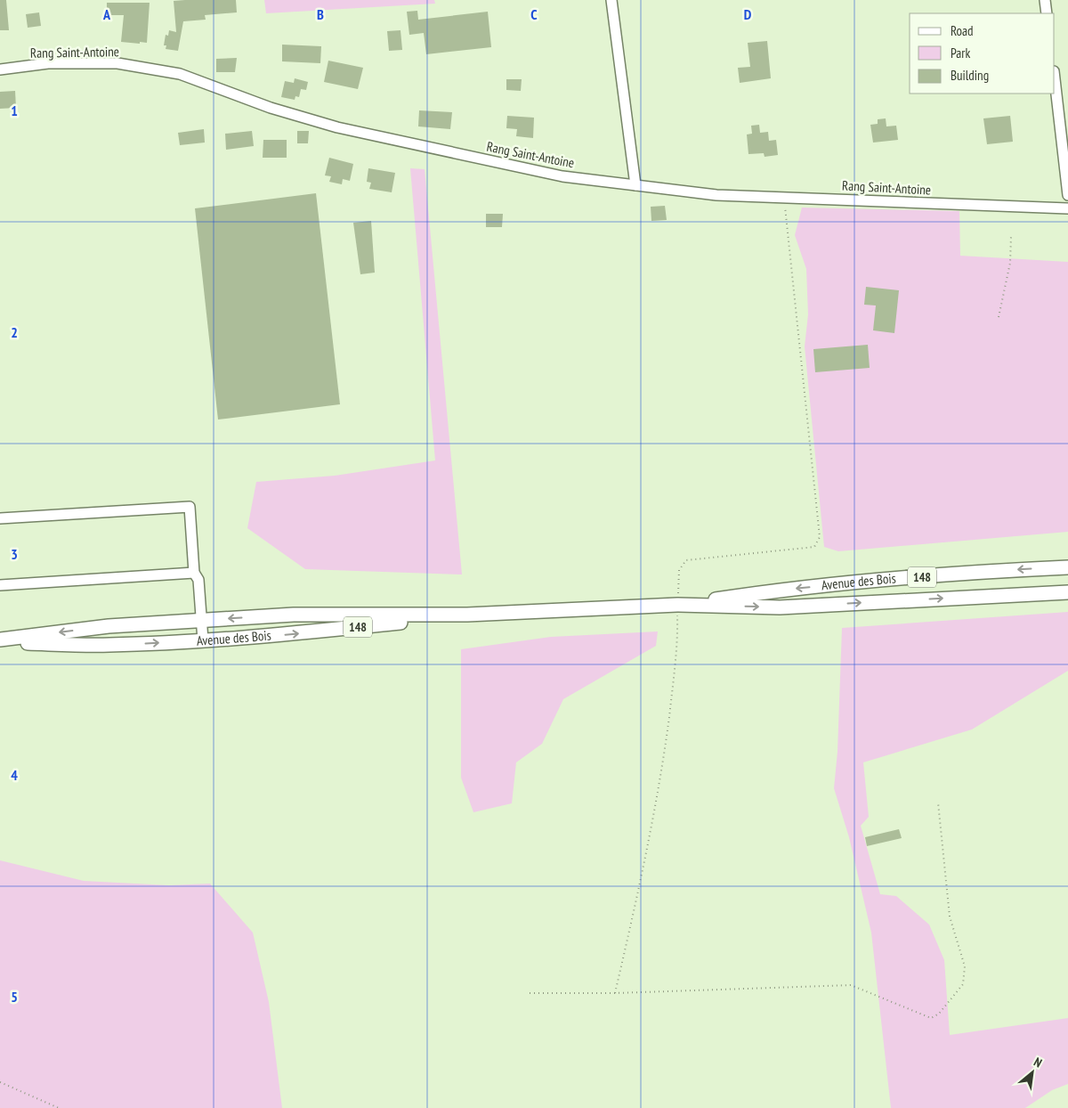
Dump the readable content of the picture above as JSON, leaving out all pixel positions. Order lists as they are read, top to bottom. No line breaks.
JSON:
{"streets":{"main road":["148","Avenue des Bois"],"street":["Rang Saint-Antoine"]},"legend":["Road","Park","Building"],"north":"top right","grid":{"columns":["A","B","C","D"],"rows":["1","2","3","4","5"]}}
